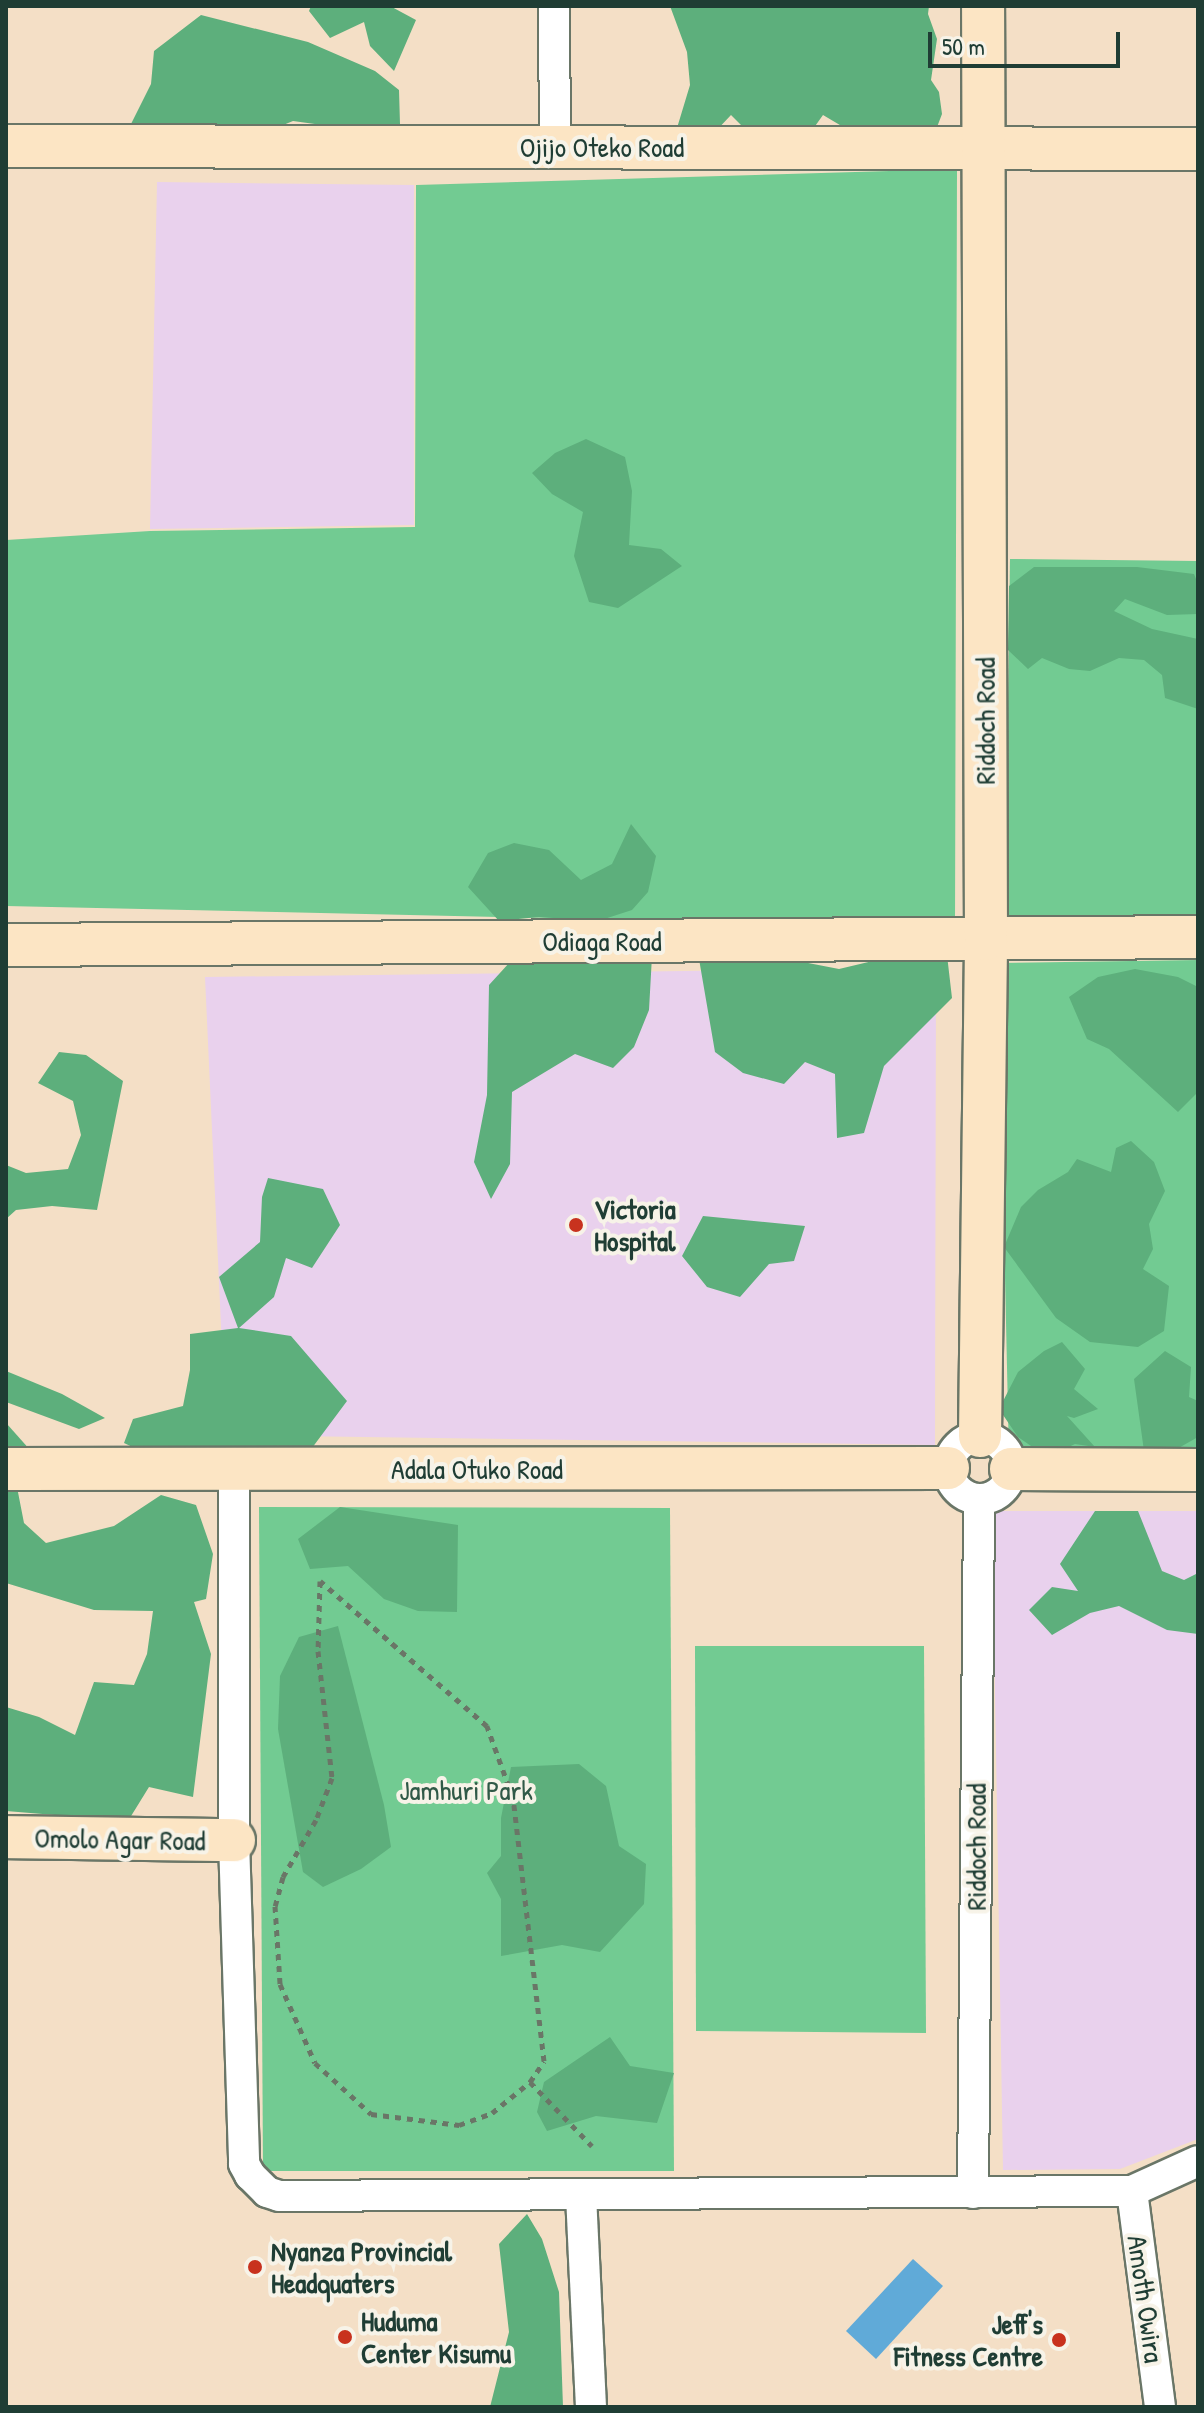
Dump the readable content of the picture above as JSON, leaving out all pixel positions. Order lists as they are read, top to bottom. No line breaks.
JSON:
{"streets":{"street":["Ojijo Oteko Road","Riddoch Road","Odiaga Road","Adala Otuko Road","Omolo Agar Road","Amoth Owira"]},"crossings":[["Ojijo Oteko Road","Riddoch Road"],["Riddoch Road","Odiaga Road"],["Riddoch Road","Adala Otuko Road"]],"parks":["Jamhuri Park"],"places":["Victoria Hospital","Nyanza Provincial Headquaters","Huduma Center Kisumu","Jeff's Fitness Centre"],"scale_bar":"50 m"}
